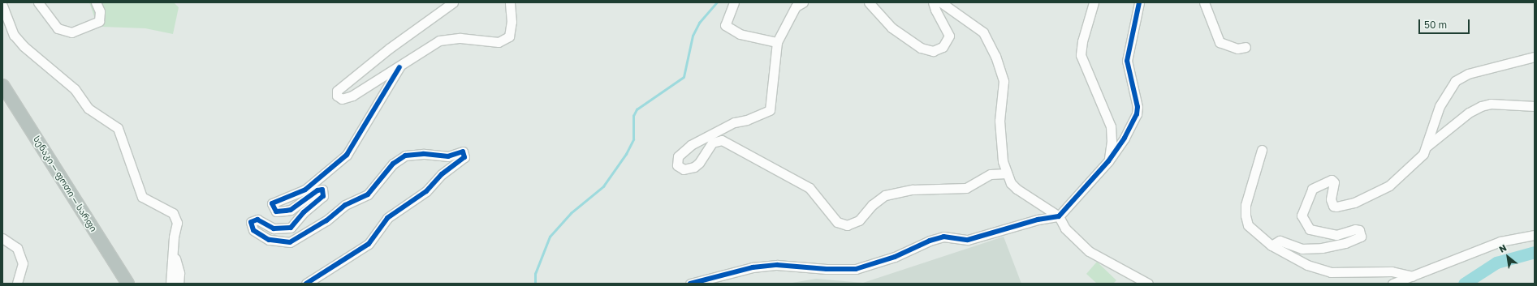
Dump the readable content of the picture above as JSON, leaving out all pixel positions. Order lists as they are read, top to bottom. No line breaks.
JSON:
{"streets":{"highway":["სენაკი — ფოთი — სარფი"]},"scale_bar":"50 m","north":"top left"}
